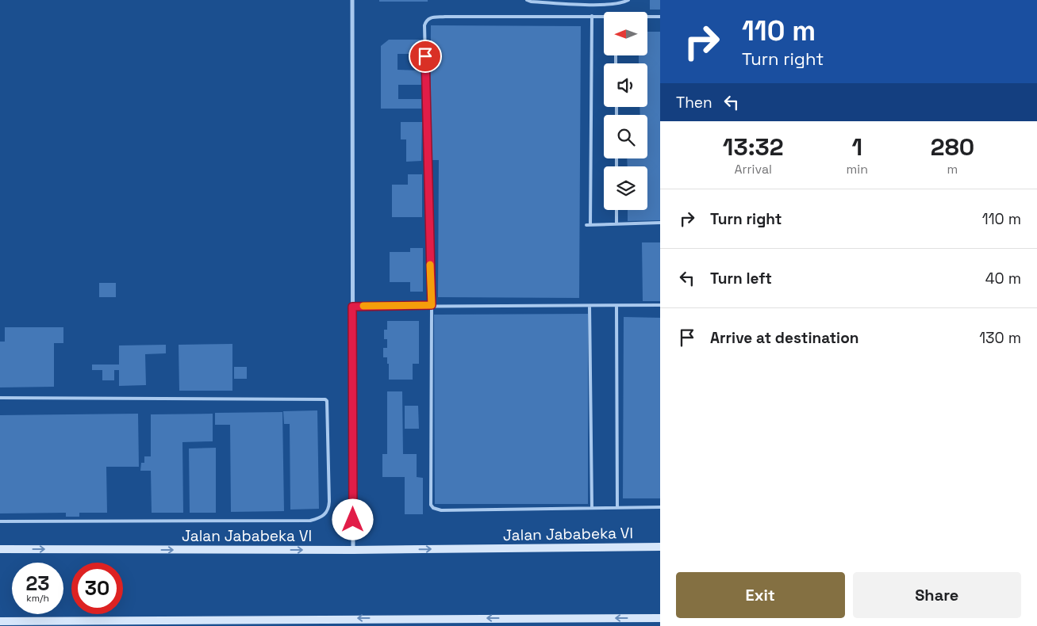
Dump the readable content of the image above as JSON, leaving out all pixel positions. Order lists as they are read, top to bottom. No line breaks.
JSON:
{"streets":{"street":["Jalan Jababeka VI"]},"north":"left","page":{"turn":["110 m","Turn right"],"then":"Then","eta":["13:32","Arrival","1","min","280","m"],"list":[{"name":"Turn right","value":"110 m"},{"name":"Turn left","value":"40 m"},{"name":"Arrive at destination","value":"130 m"}],"speed":"23 km/h","limit":"30","buttons":["Exit","Share"]}}
